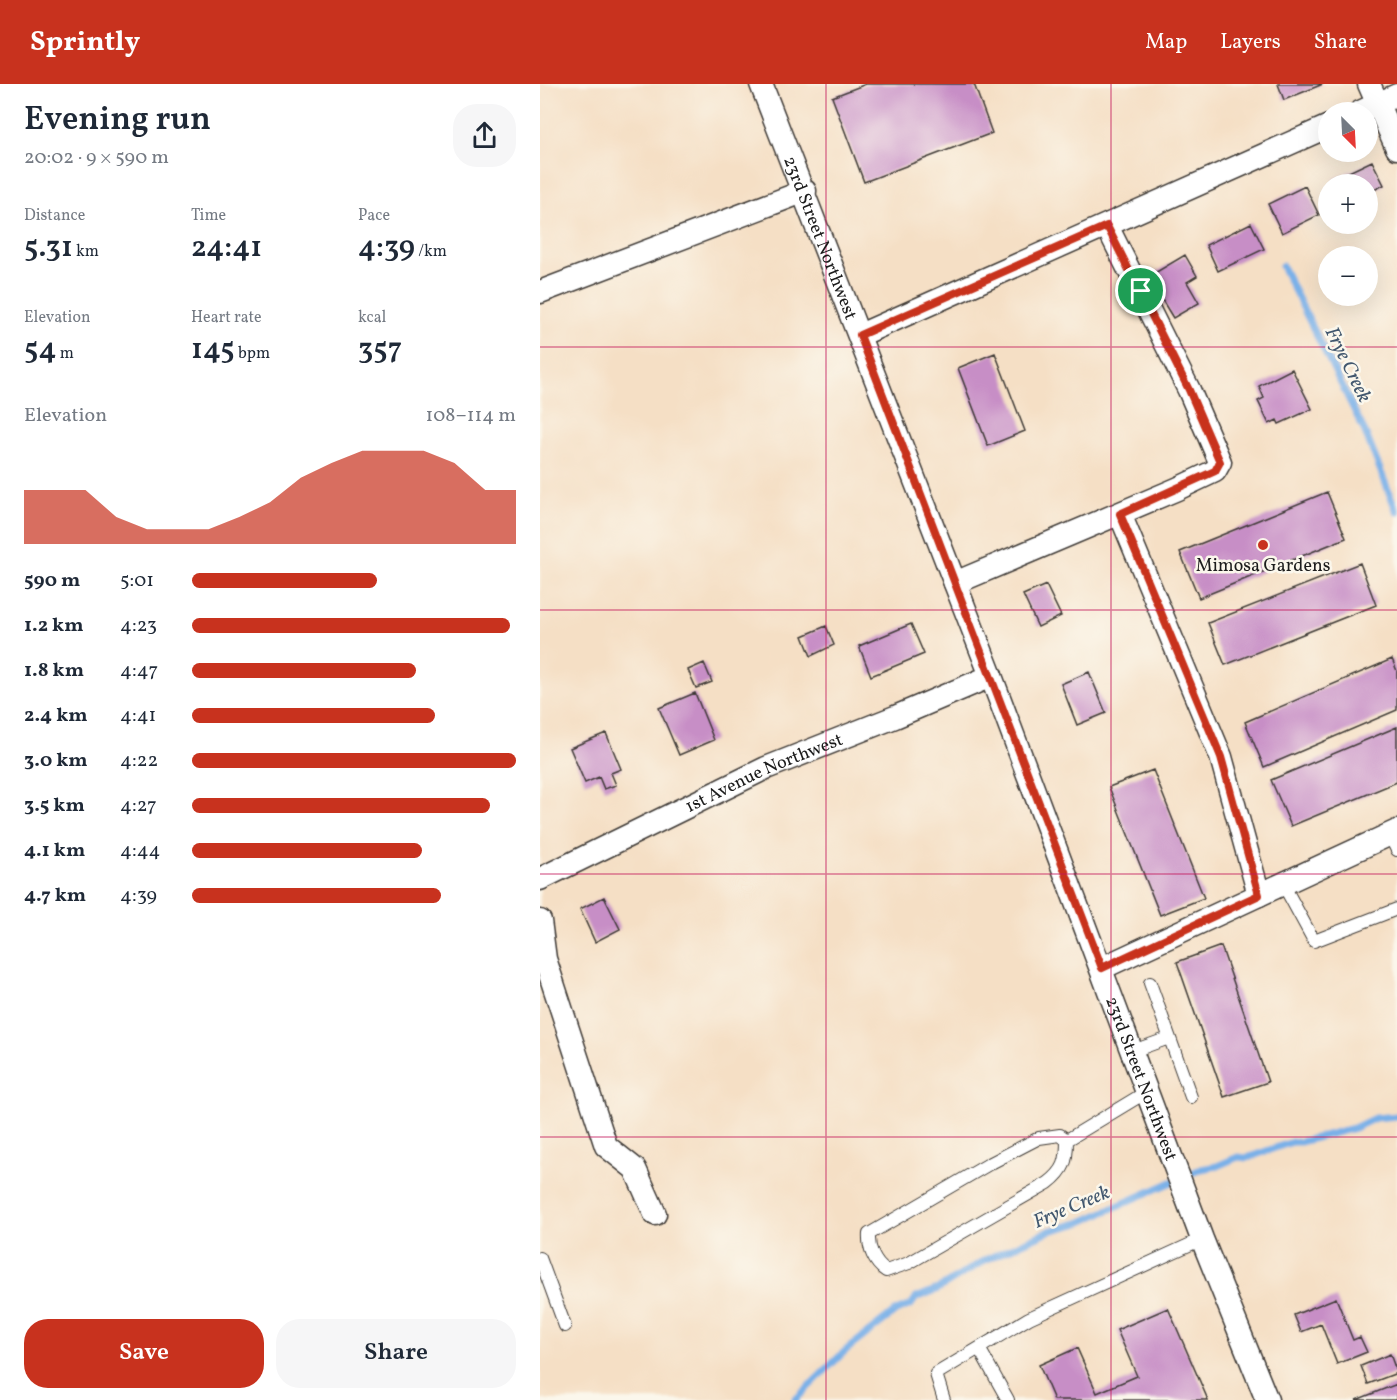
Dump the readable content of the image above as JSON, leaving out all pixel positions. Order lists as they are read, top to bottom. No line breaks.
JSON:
{"streets":{"street":["23rd Street Northwest","1st Avenue Northwest"]},"crossings":[["23rd Street Northwest","1st Avenue Northwest"]],"water":["Frye Creek"],"places":["Mimosa Gardens"],"north":"bottom right","page":{"header":"Sprintly","nav":["Map","Layers","Share"],"heading":["Evening run","20:02 · 9 × 590 m"],"map_buttons":["+","−"],"stats":[["Distance","5.31 km"],["Time","24:41"],["Pace","4:39 /km"],["Elevation","54 m"],["Heart rate","145 bpm"],["kcal","357"]],"chart":["Elevation","108–114 m"],"list":[{"name":"590 m","note":"5:01"},{"name":"1.2 km","note":"4:23"},{"name":"1.8 km","note":"4:47"},{"name":"2.4 km","note":"4:41"},{"name":"3.0 km","note":"4:22"},{"name":"3.5 km","note":"4:27"},{"name":"4.1 km","note":"4:44"},{"name":"4.7 km","note":"4:39"}],"buttons":["Save","Share"]}}
